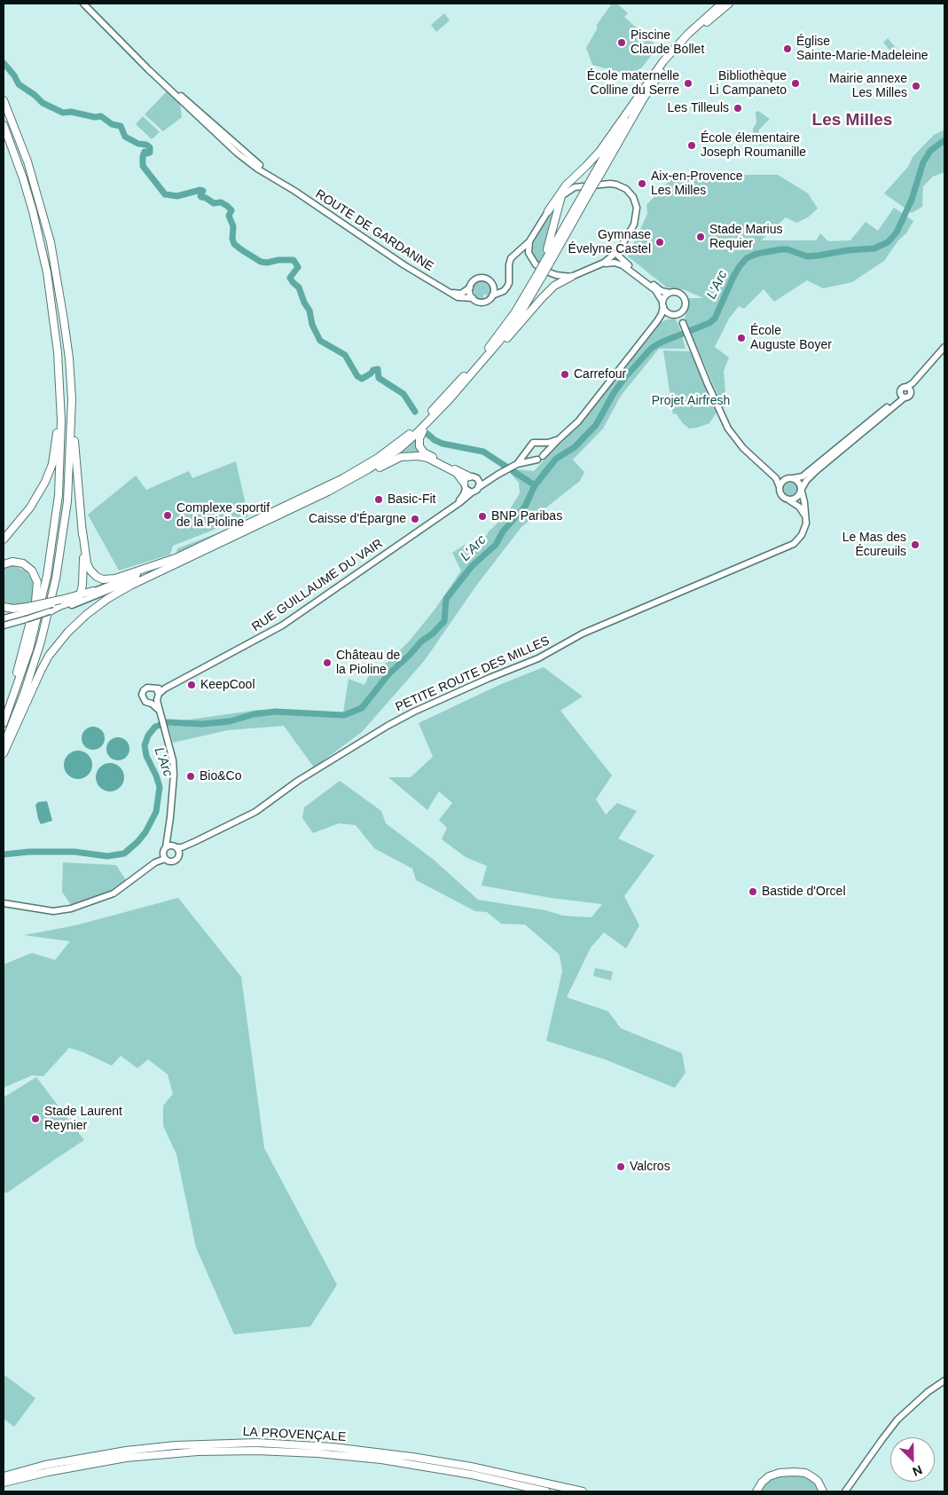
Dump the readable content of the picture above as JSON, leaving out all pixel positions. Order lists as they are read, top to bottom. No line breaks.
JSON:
{"streets":{"highway":["LA PROVENÇALE"],"main road":["ROUTE DE GARDANNE","RUE GUILLAUME DU VAIR","PETITE ROUTE DES MILLES"]},"districts":["Les Milles"],"water":["L'Arc"],"parks":["Projet Airfresh"],"places":["Piscine Claude Bollet","Église Sainte-Marie-Madeleine","École maternelle Colline du Serre","Bibliothèque Li Campaneto","Mairie annexe Les Milles","Les Tilleuls","École élementaire Joseph Roumanille","Aix-en-Provence Les Milles","Stade Marius Requier","Gymnase Évelyne Castel","École Auguste Boyer","Carrefour","Basic-Fit","Complexe sportif de la Pioline","BNP Paribas","Caisse d'Épargne","Le Mas des Écureuils","Château de la Pioline","KeepCool","Bio&Co","Bastide d'Orcel","Stade Laurent Reynier","Valcros"],"north":"bottom right"}
